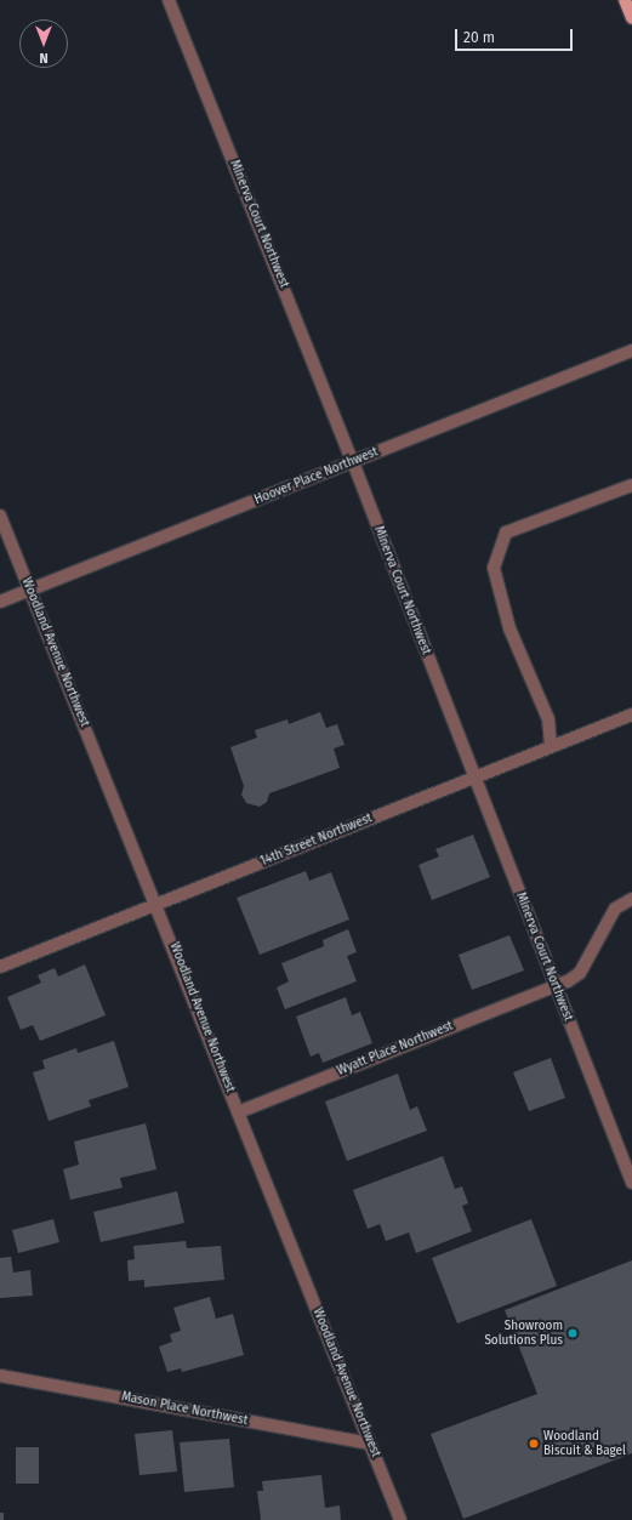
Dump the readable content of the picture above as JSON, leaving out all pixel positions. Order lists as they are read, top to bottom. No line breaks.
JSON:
{"streets":{"street":["Minerva Court Northwest","Hoover Place Northwest","Woodland Avenue Northwest","14th Street Northwest","Wyatt Place Northwest","Mason Place Northwest"]},"crossings":[["Minerva Court Northwest","Hoover Place Northwest"],["Minerva Court Northwest","14th Street Northwest"],["Minerva Court Northwest","Wyatt Place Northwest"],["Hoover Place Northwest","Woodland Avenue Northwest"],["Woodland Avenue Northwest","14th Street Northwest"],["Woodland Avenue Northwest","Wyatt Place Northwest"],["Woodland Avenue Northwest","Mason Place Northwest"]],"places":["Showroom Solutions Plus","Woodland Biscuit & Bagel"],"scale_bar":"20 m","north":"bottom"}
